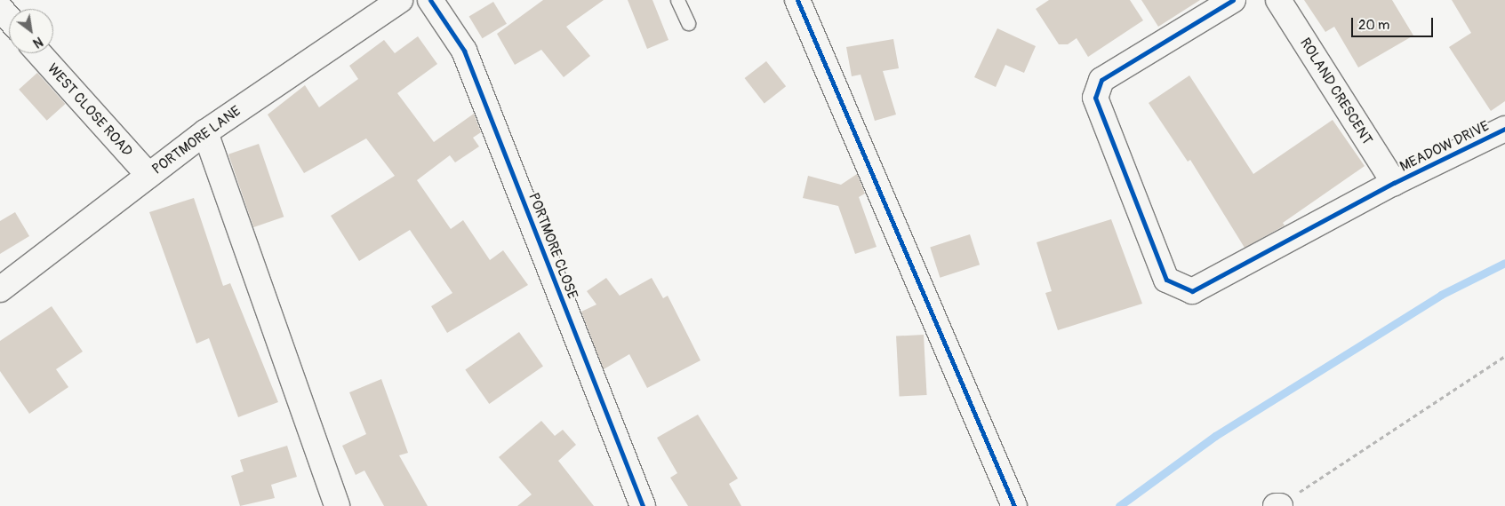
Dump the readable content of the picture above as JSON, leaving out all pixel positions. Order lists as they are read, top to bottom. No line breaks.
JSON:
{"streets":{"street":["ROLAND CRESCENT","WEST CLOSE ROAD","PORTMORE LANE","MEADOW DRIVE","PORTMORE CLOSE"]},"crossings":[["ROLAND CRESCENT","MEADOW DRIVE"],["WEST CLOSE ROAD","PORTMORE LANE"]],"scale_bar":"20 m","north":"bottom right"}
